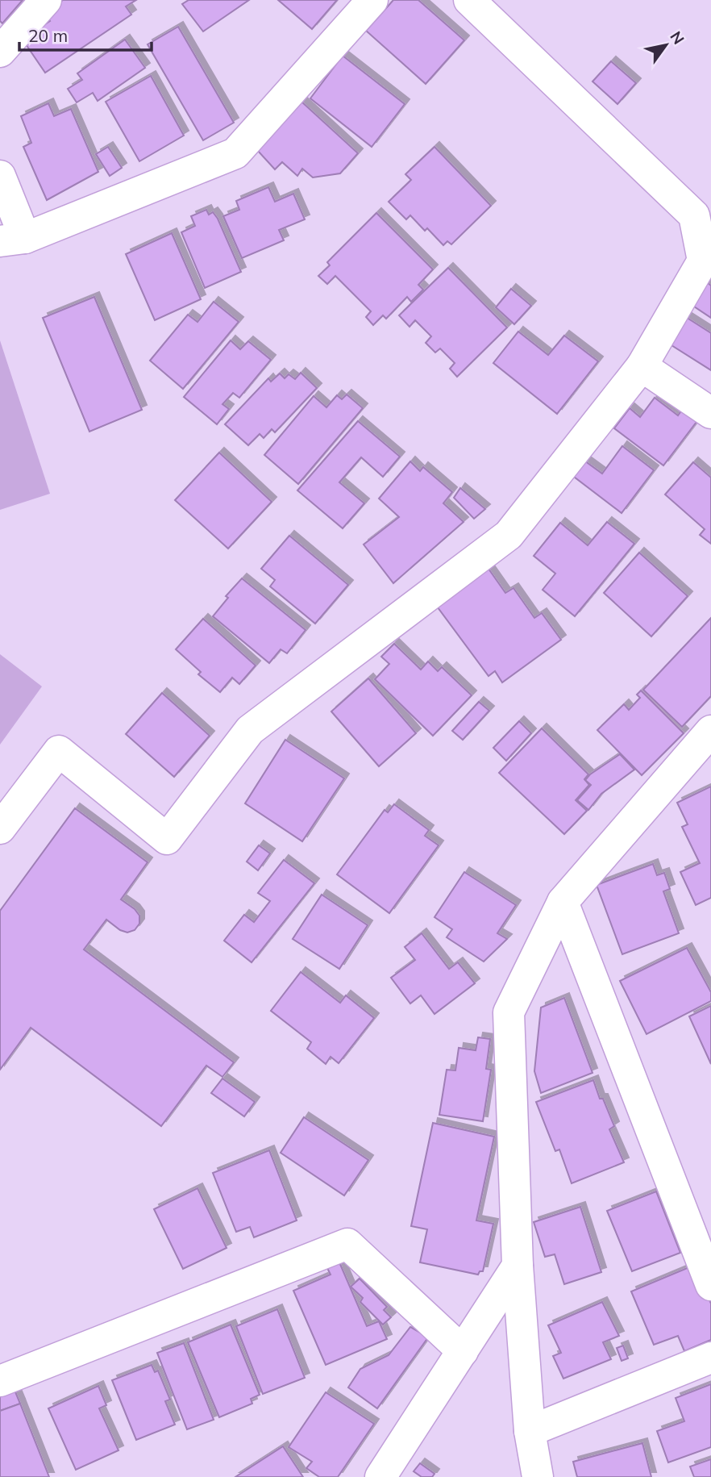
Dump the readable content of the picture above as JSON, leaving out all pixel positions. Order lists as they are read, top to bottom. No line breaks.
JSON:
{"scale_bar":"20 m","north":"top right"}
